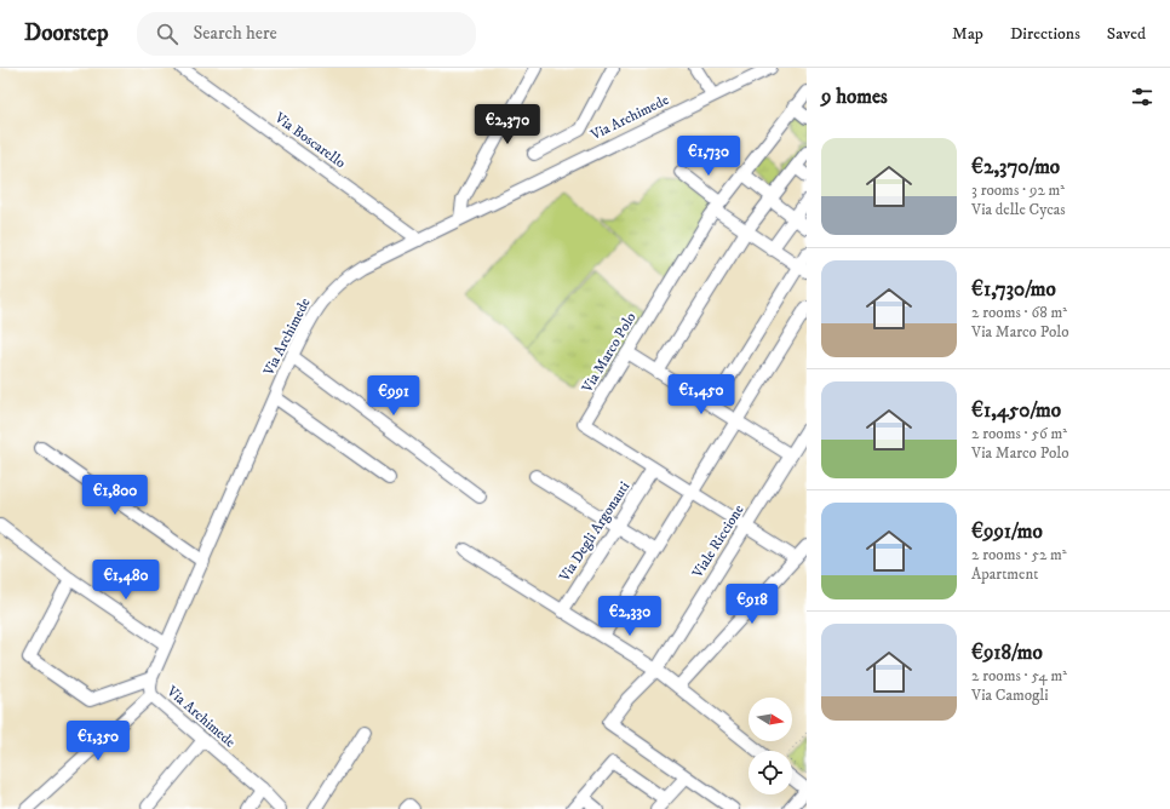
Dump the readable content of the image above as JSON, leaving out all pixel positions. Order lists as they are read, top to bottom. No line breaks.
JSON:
{"streets":{"street":["Via Archimede","Via Boscarello","Via Marco Polo","Via Degli Argonauti","Viale Riccione"]},"crossings":[["Via Archimede","Via Boscarello"],["Via Marco Polo","Via Degli Argonauti"],["Via Marco Polo","Viale Riccione"]],"north":"right","page":{"header":"Doorstep","search":"Search here","nav":["Map","Directions","Saved"],"heading":"9 homes","price":["€2,370","€1,730","€1,450","€991","€1,800","€1,480","€918","€2,330","€1,350"],"list":[{"name":"€2,370/mo","note":"3 rooms · 92 m² · Via delle Cycas"},{"name":"€1,730/mo","note":"2 rooms · 68 m² · Via Marco Polo"},{"name":"€1,450/mo","note":"2 rooms · 56 m² · Via Marco Polo"},{"name":"€991/mo","note":"2 rooms · 52 m² · Apartment"},{"name":"€918/mo","note":"2 rooms · 54 m² · Via Camogli"}]}}
